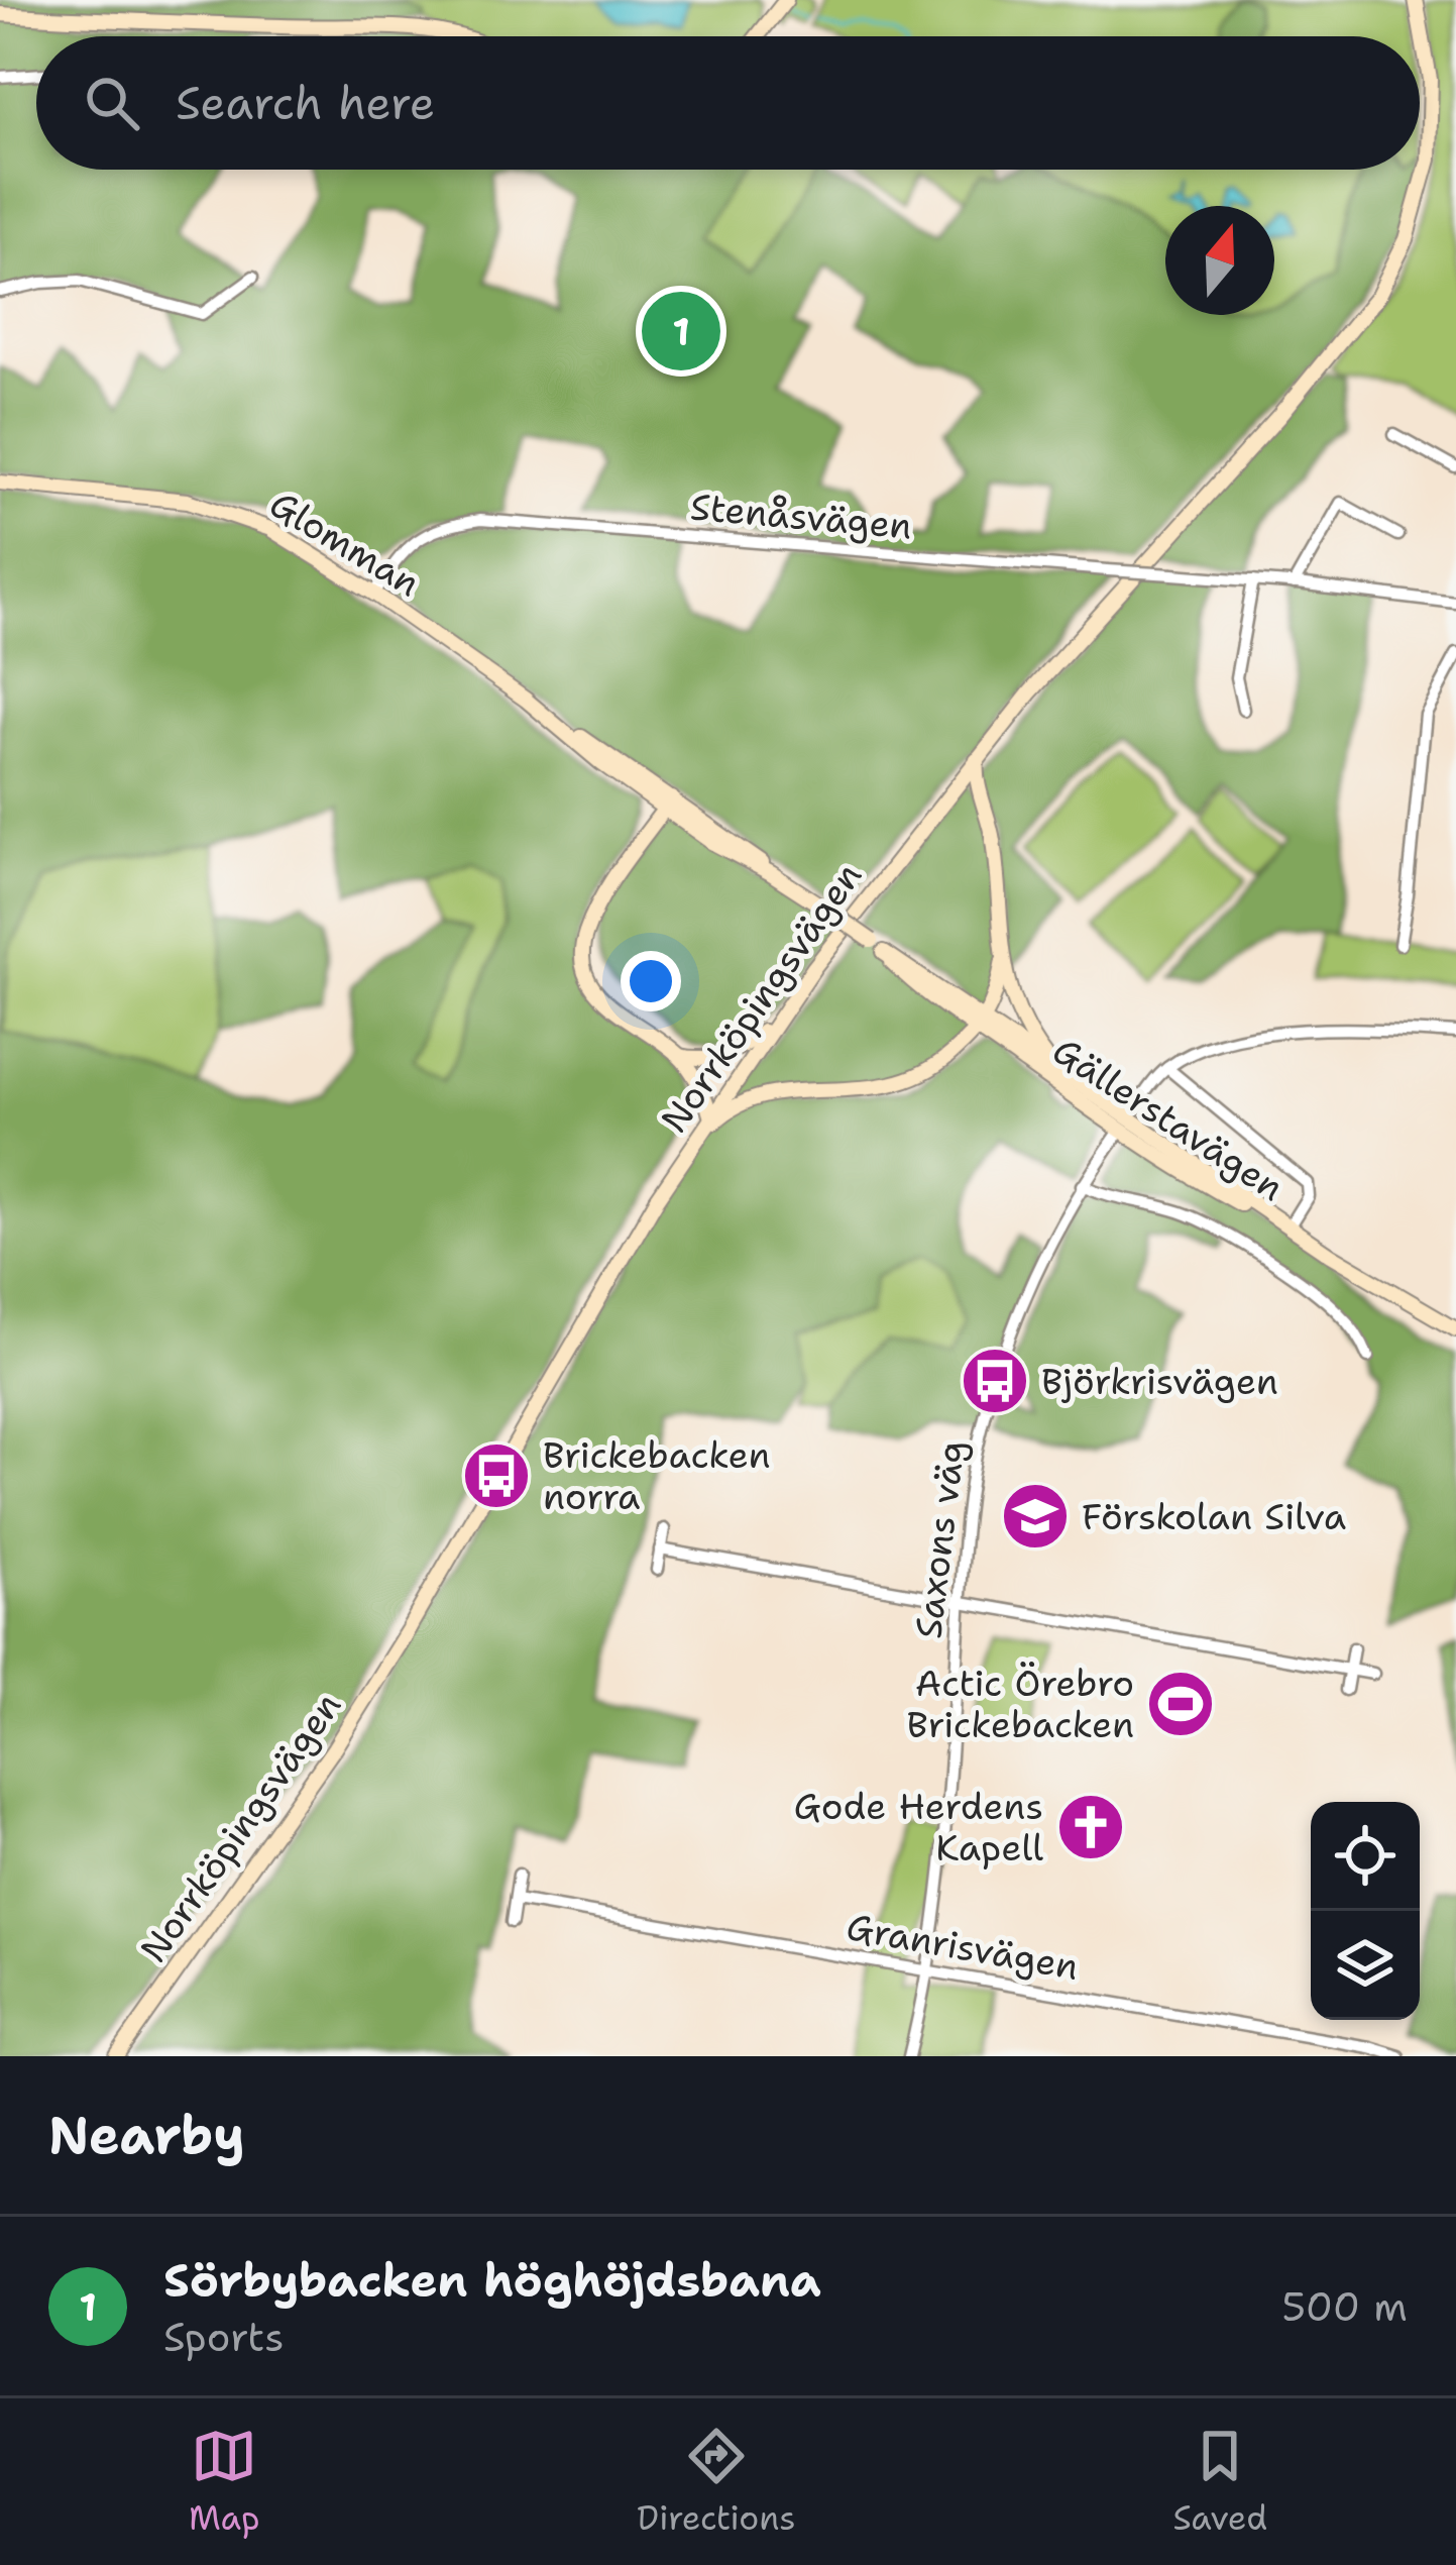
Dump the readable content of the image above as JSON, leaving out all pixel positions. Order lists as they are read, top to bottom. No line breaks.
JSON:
{"streets":{"main road":["Glomman","Norrköpingsvägen","Gällerstavägen"],"street":["Stenåsvägen","Saxons väg","Granrisvägen"]},"crossings":[["Stenåsvägen","Glomman"],["Glomman","Gällerstavägen"],["Gällerstavägen","Saxons väg"],["Saxons väg","Granrisvägen"]],"places":{"bus stop":["Björkrisvägen","Brickebacken norra"],"school or university":["Förskolan Silva"],"sports":["Actic Örebro Brickebacken"],"church":["Gode Herdens Kapell"]},"north":"top","page":{"search":"Search here","pins":"1","heading":"Nearby","list":[{"mark":"1","name":"Sörbybacken höghöjdsbana","note":"Sports","value":"500 m"}],"nav":["Map","Directions","Saved"]}}
